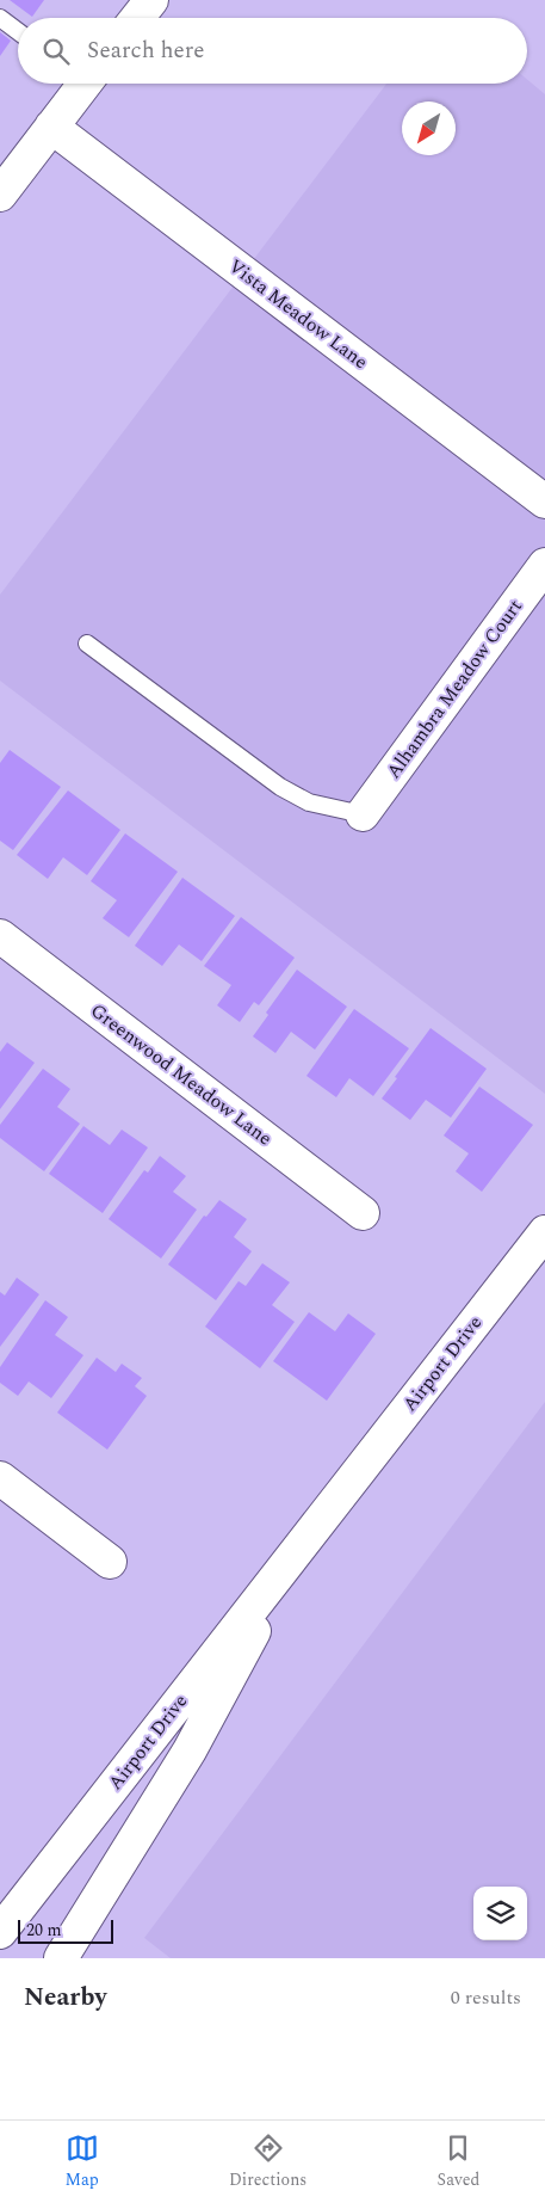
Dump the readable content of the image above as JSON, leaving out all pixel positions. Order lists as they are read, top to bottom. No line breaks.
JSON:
{"streets":{"street":["Vista Meadow Lane","Alhambra Meadow Court","Greenwood Meadow Lane","Airport Drive"]},"scale_bar":"20 m","north":"bottom left","page":{"search":"Search here","scale":"20 m","heading":["Nearby","0 results"],"nav":["Map","Directions","Saved"]}}
